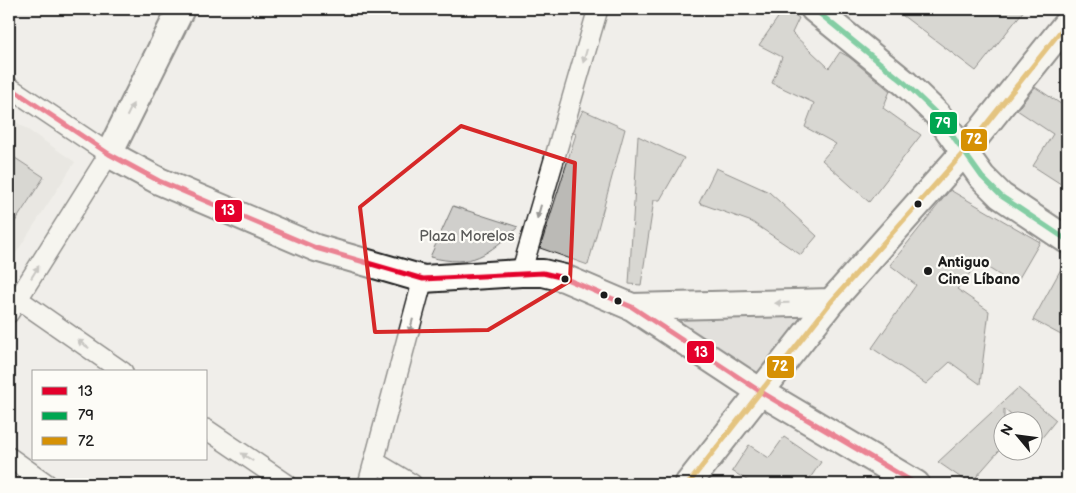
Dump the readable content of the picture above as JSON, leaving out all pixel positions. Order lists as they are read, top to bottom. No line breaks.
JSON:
{"parks":["Plaza Morelos"],"places":["Antiguo Cine Líbano"],"lines":["transit line 79","transit line 72","transit line 13"],"legend":["13","79","72"],"north":"top left"}
